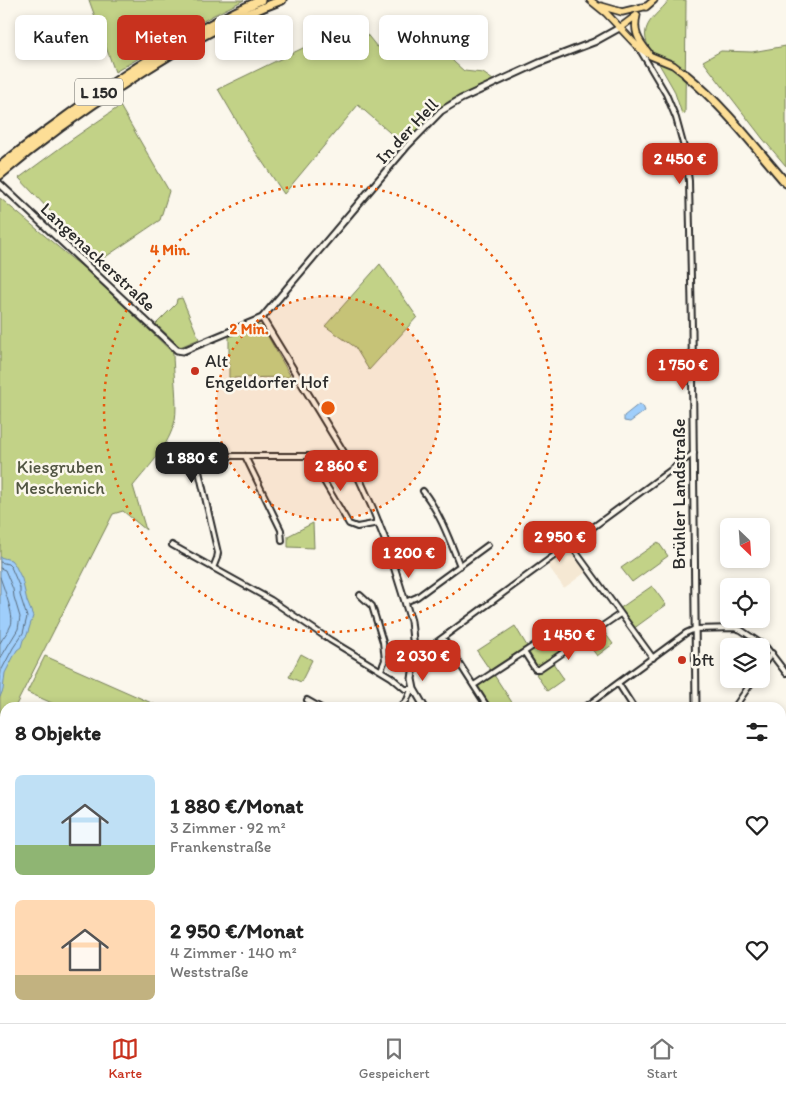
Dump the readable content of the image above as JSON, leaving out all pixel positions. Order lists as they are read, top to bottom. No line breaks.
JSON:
{"streets":{"highway":["L 150"],"main road":["Brühler Landstraße"],"street":["In der Hell","Langenackerstraße"]},"crossings":[["In der Hell","Langenackerstraße"],["In der Hell","Brühler Landstraße"]],"parks":["Kiesgruben Meschenich"],"places":["Alt Engeldorfer Hof","bft"],"north":"bottom right","page":{"chip":["Kaufen","Mieten","Filter","Neu","Wohnung"],"price":["2 450 €","1 750 €","1 880 €","2 860 €","2 950 €","1 200 €","1 450 €","2 030 €"],"heading":"8 Objekte","list":[{"name":"1 880 €/Monat","note":"3 Zimmer · 92 m² · Frankenstraße"},{"name":"2 950 €/Monat","note":"4 Zimmer · 140 m² · Weststraße"}],"tabs":["Karte","Gespeichert","Start"]},"rings":["4 Min.","2 Min."]}
